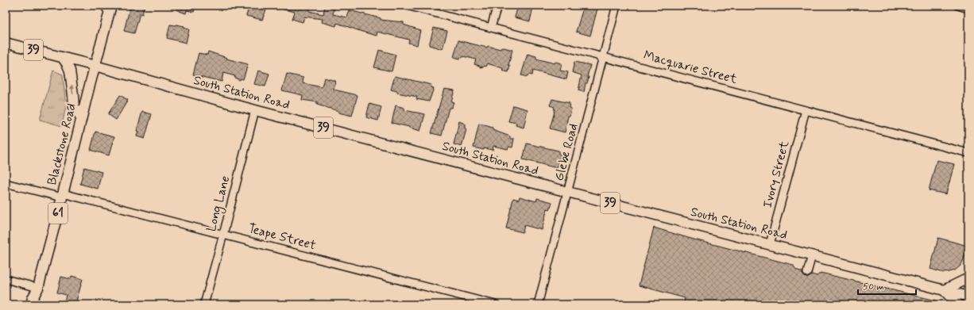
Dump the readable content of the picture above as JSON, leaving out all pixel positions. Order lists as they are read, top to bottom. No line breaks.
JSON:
{"streets":{"main road":["39","South Station Road","Blackstone Road","61"],"street":["Macquarie Street","Glebe Road","Ivory Street","Long Lane","Teape Street"]},"crossings":[["Macquarie Street","Glebe Road"],["Macquarie Street","Ivory Street"],["South Station Road","Blackstone Road"],["South Station Road","Glebe Road"],["South Station Road","Ivory Street"],["South Station Road","Long Lane"],["Blackstone Road","Teape Street"],["Long Lane","Teape Street"]],"scale_bar":"50 m"}
